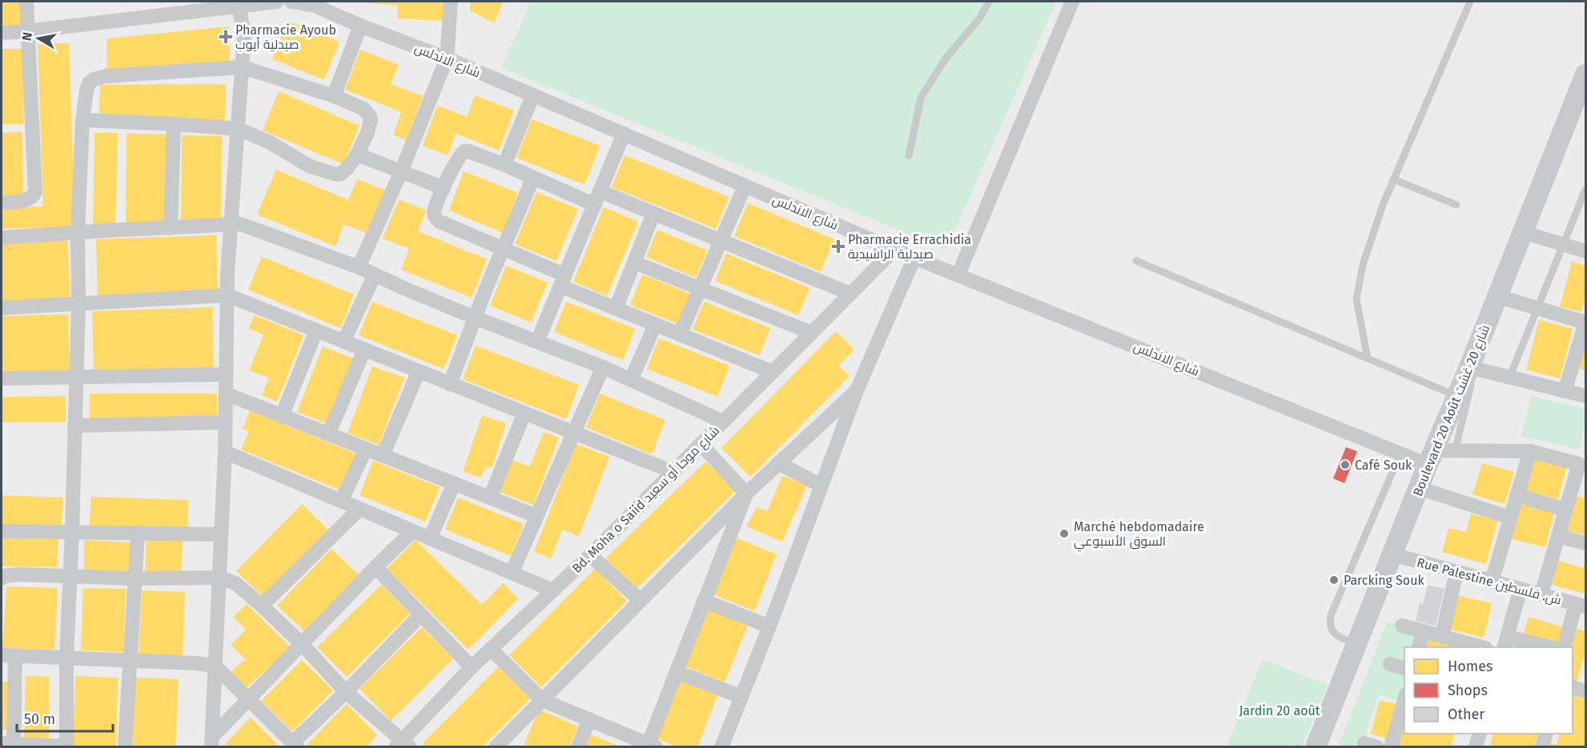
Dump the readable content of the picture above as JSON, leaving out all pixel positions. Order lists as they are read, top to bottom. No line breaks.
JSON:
{"streets":{"main road":["Boulevard 20 Août شارع 20 غشت"],"street":["شارع الاندلس","Bd. Moha o Saiid شارع موحا أو سعيد","Rue Palestine ش. فلسطين"]},"crossings":[["شارع الاندلس","Boulevard 20 Août شارع 20 غشت"],["شارع الاندلس","Bd. Moha o Saiid شارع موحا أو سعيد"],["Boulevard 20 Août شارع 20 غشت","Rue Palestine ش. فلسطين"]],"parks":["Jardin 20 août"],"places":{"health":["Pharmacie Ayoub صيدلية أيوب","Pharmacie Errachidia صيدلية الراشيدية"],"other":["Café Souk","Marché hebdomadaire السوق الأسبوعي","Parcking Souk"]},"legend":["Homes","Shops","Other"],"scale_bar":"50 m","north":"left"}
